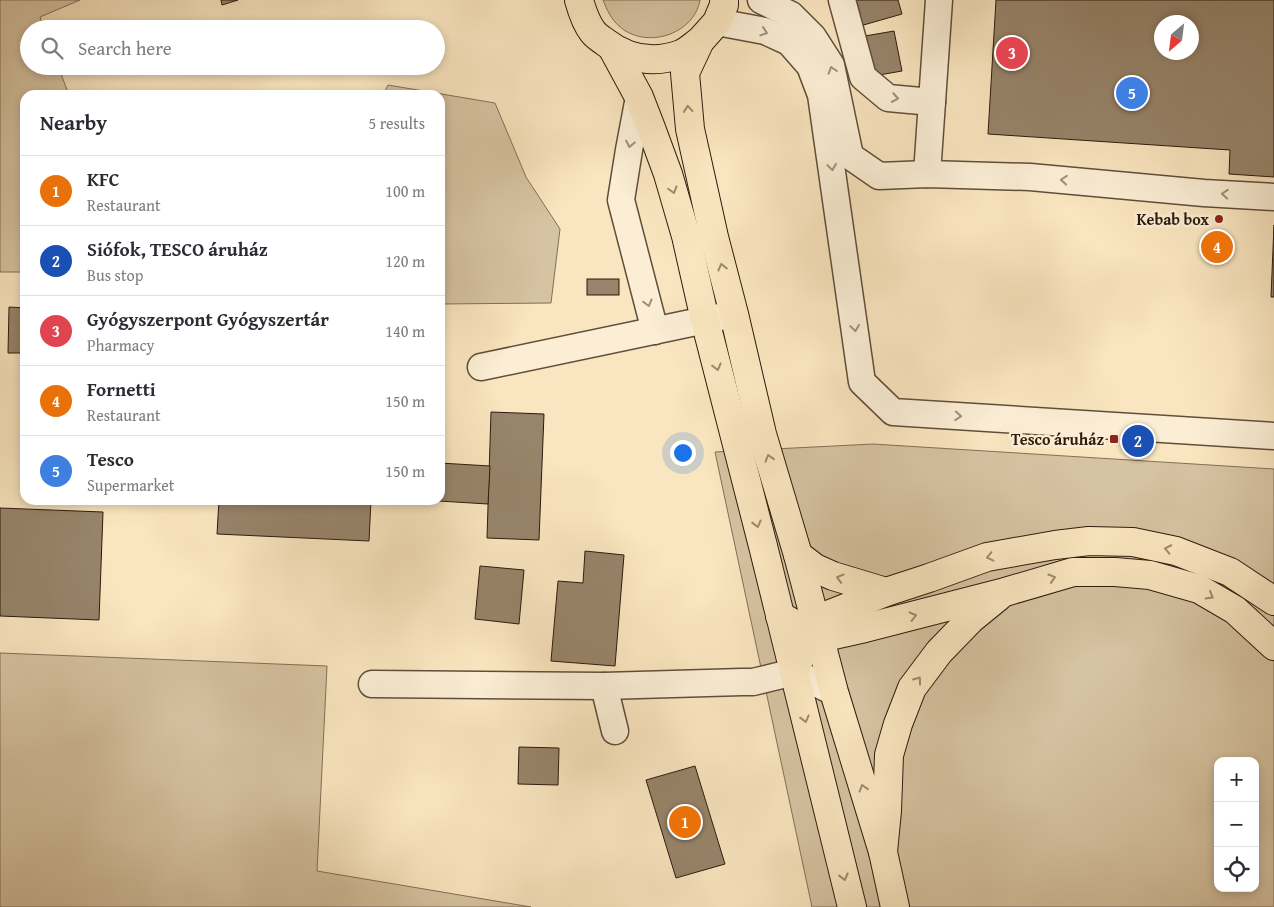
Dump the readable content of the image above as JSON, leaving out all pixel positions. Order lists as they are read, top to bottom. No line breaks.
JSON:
{"places":{"other":["Kebab box"],"transit":["Tesco áruház"]},"north":"bottom left","page":{"search":"Search here","pins":["3","5","4","2","1"],"heading":["Nearby","5 results"],"list":[{"mark":"1","name":"KFC","note":"Restaurant","value":"100 m"},{"mark":"2","name":"Siófok, TESCO áruház","note":"Bus stop","value":"120 m"},{"mark":"3","name":"Gyógyszerpont Gyógyszertár","note":"Pharmacy","value":"140 m"},{"mark":"4","name":"Fornetti","note":"Restaurant","value":"150 m"},{"mark":"5","name":"Tesco","note":"Supermarket","value":"150 m"}],"map_buttons":["+","−"]}}
